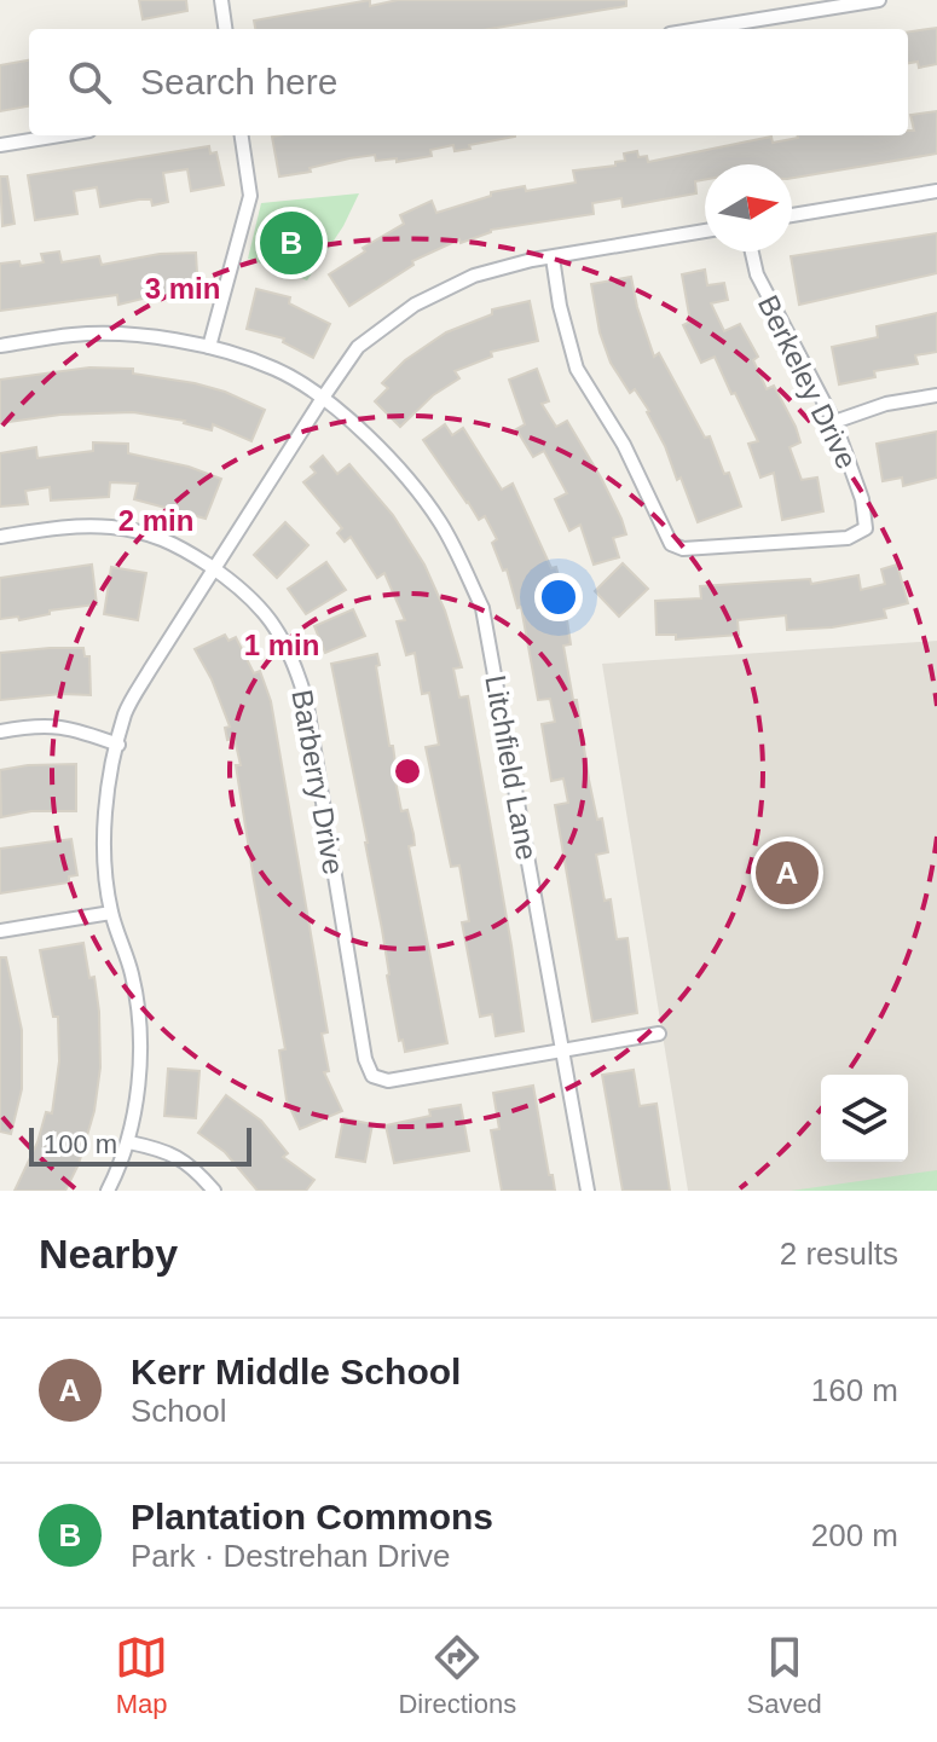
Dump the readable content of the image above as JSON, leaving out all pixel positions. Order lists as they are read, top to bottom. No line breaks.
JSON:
{"streets":{"street":["Berkeley Drive","Litchfield Lane","Barberry Drive"]},"crossings":[["Litchfield Lane","Barberry Drive"]],"scale_bar":"100 m","north":"right","page":{"search":"Search here","pins":["B","A"],"scale":"100 m","heading":["Nearby","2 results"],"list":[{"mark":"A","name":"Kerr Middle School","note":"School","value":"160 m"},{"mark":"B","name":"Plantation Commons","note":"Park · Destrehan Drive","value":"200 m"}],"nav":["Map","Directions","Saved"]},"rings":["3 min","2 min","1 min"]}
